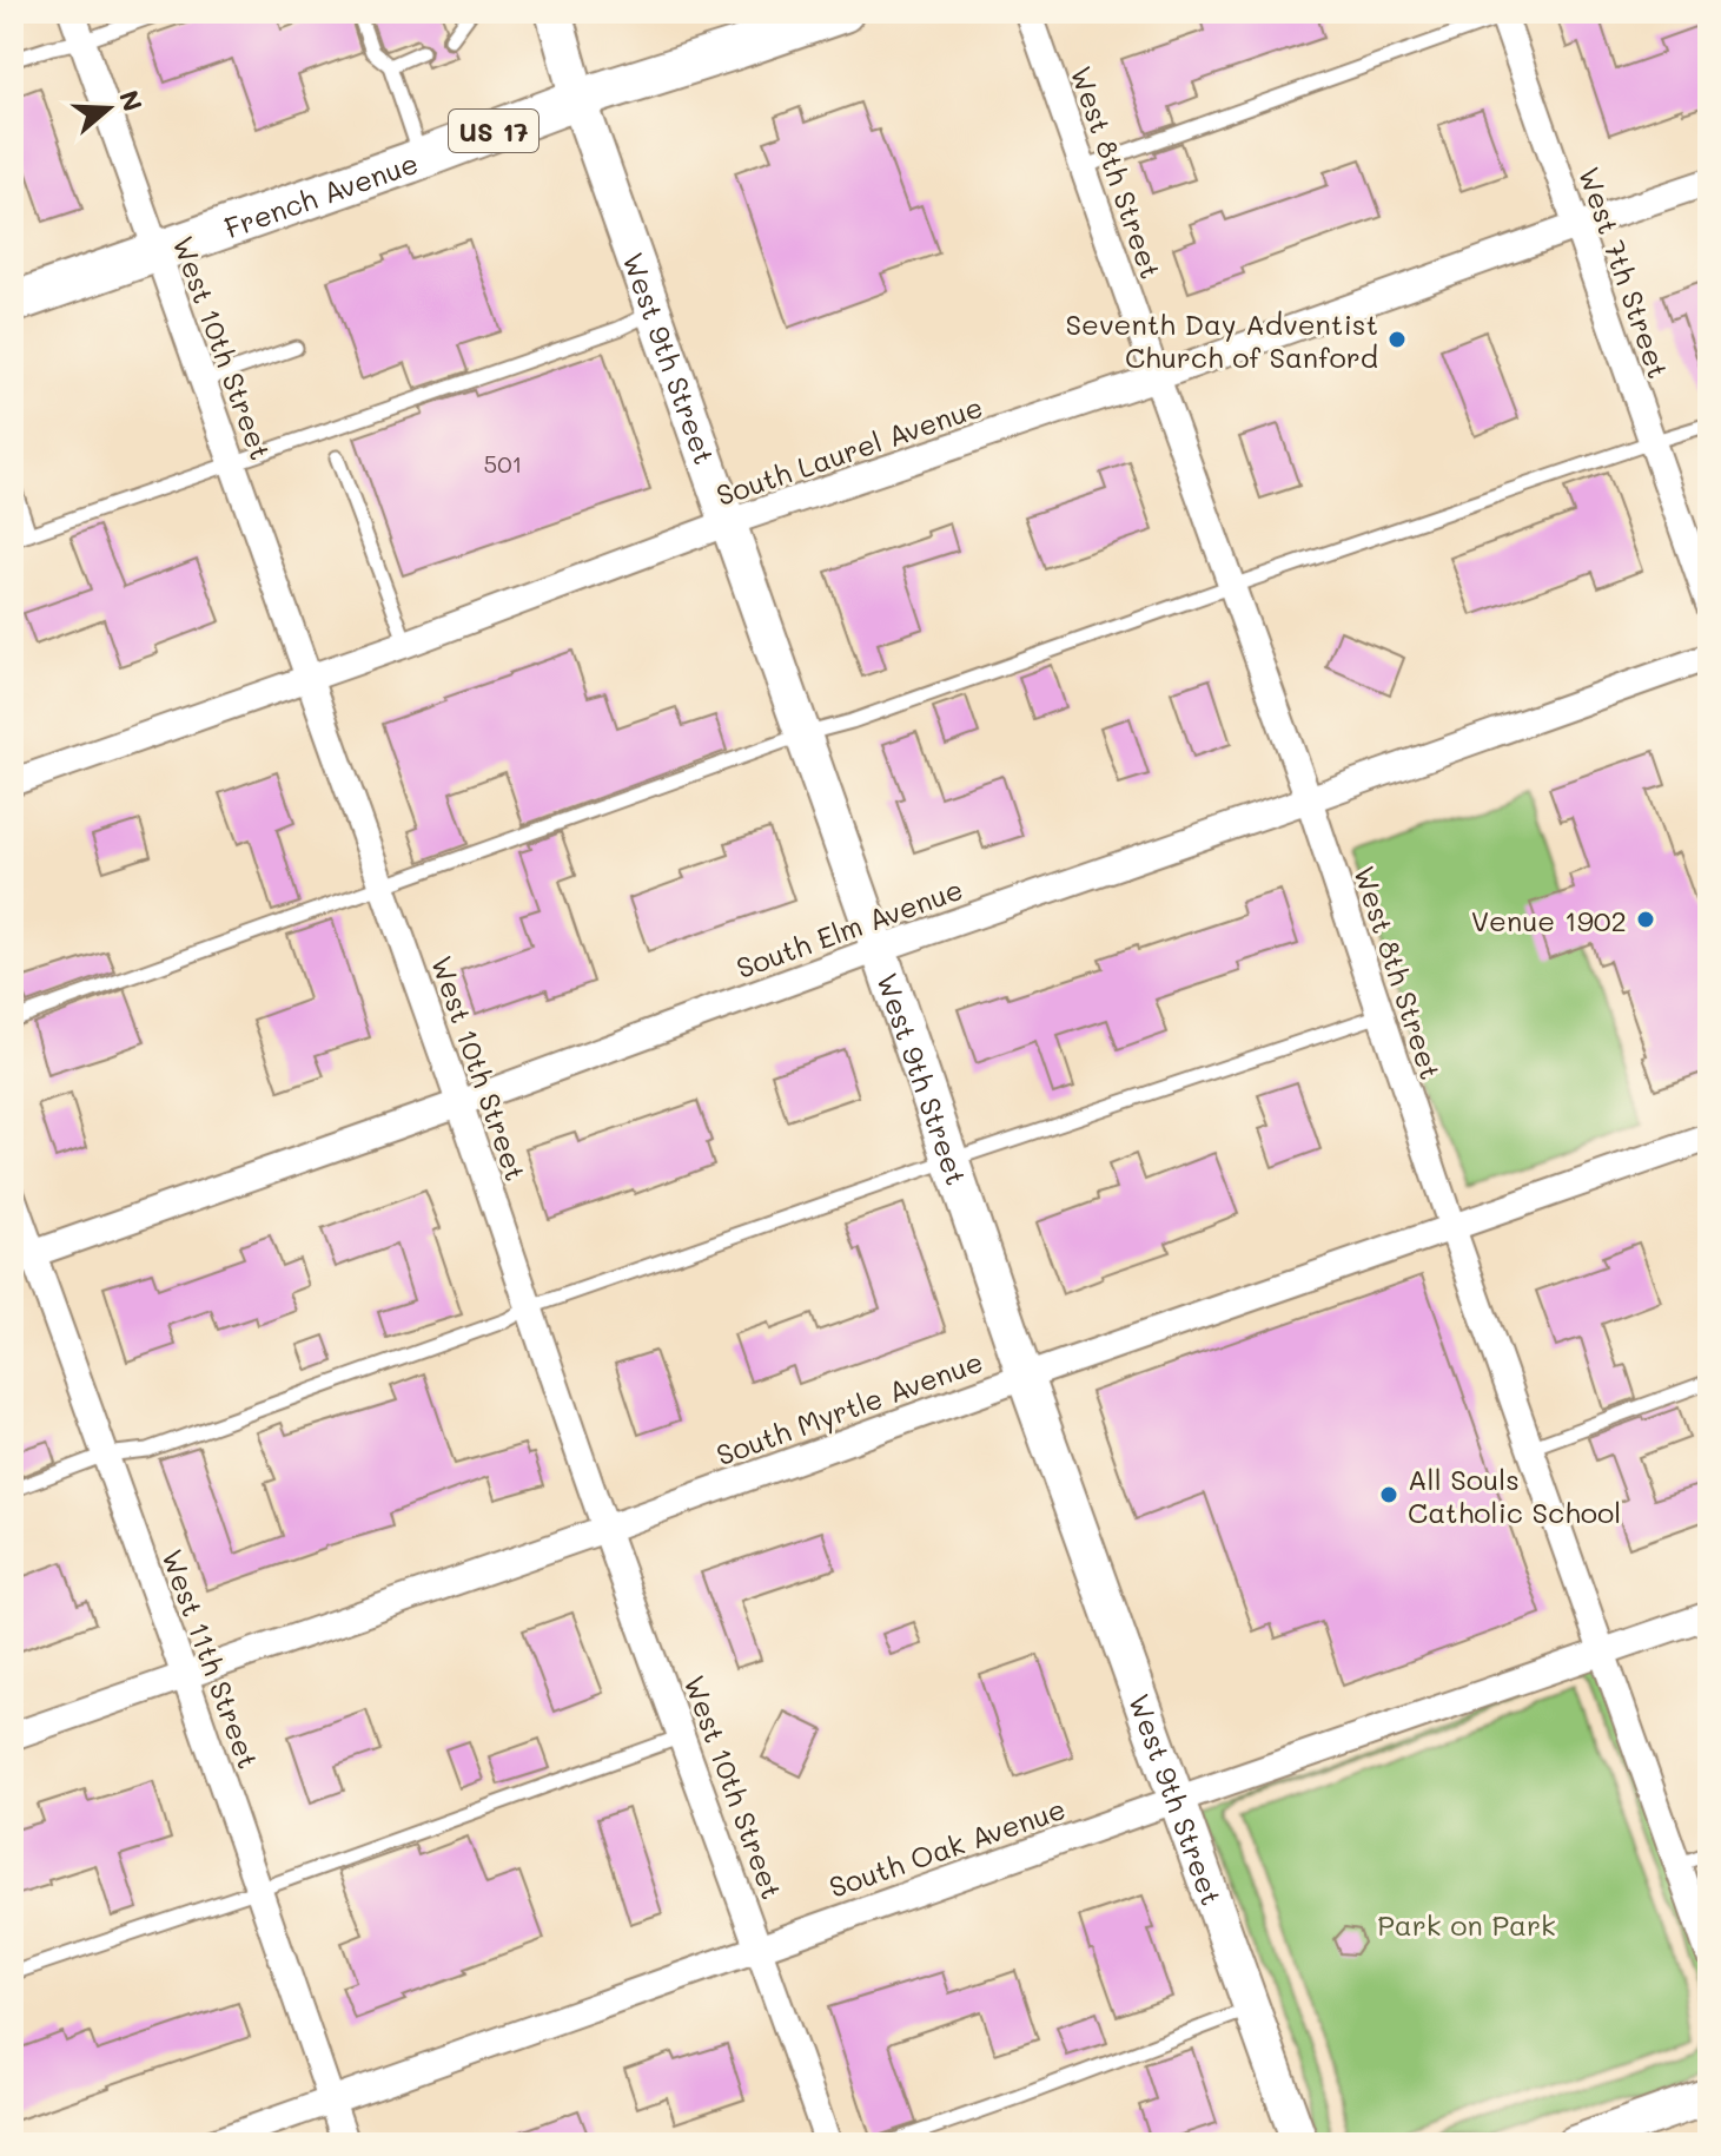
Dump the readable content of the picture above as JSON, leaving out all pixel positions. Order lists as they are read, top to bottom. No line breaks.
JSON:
{"streets":{"main road":["US 17","French Avenue"],"street":["West 8th Street","West 7th Street","West 10th Street","West 9th Street","South Laurel Avenue","South Elm Avenue","South Myrtle Avenue","West 11th Street","South Oak Avenue"]},"crossings":[["West 8th Street","South Laurel Avenue"],["West 8th Street","South Elm Avenue"],["West 8th Street","South Myrtle Avenue"],["West 8th Street","South Oak Avenue"],["French Avenue","West 10th Street"],["French Avenue","West 9th Street"],["West 7th Street","South Laurel Avenue"],["West 10th Street","South Laurel Avenue"],["West 10th Street","South Elm Avenue"],["West 10th Street","South Myrtle Avenue"],["West 10th Street","South Oak Avenue"],["West 9th Street","South Laurel Avenue"],["West 9th Street","South Elm Avenue"],["West 9th Street","South Myrtle Avenue"],["West 9th Street","South Oak Avenue"],["South Elm Avenue","West 11th Street"],["South Myrtle Avenue","West 11th Street"],["West 11th Street","South Oak Avenue"]],"parks":["Park on Park"],"places":["Seventh Day Adventist Church of Sanford","Venue 1902","All Souls Catholic School"],"house_numbers":["501"],"north":"right"}
